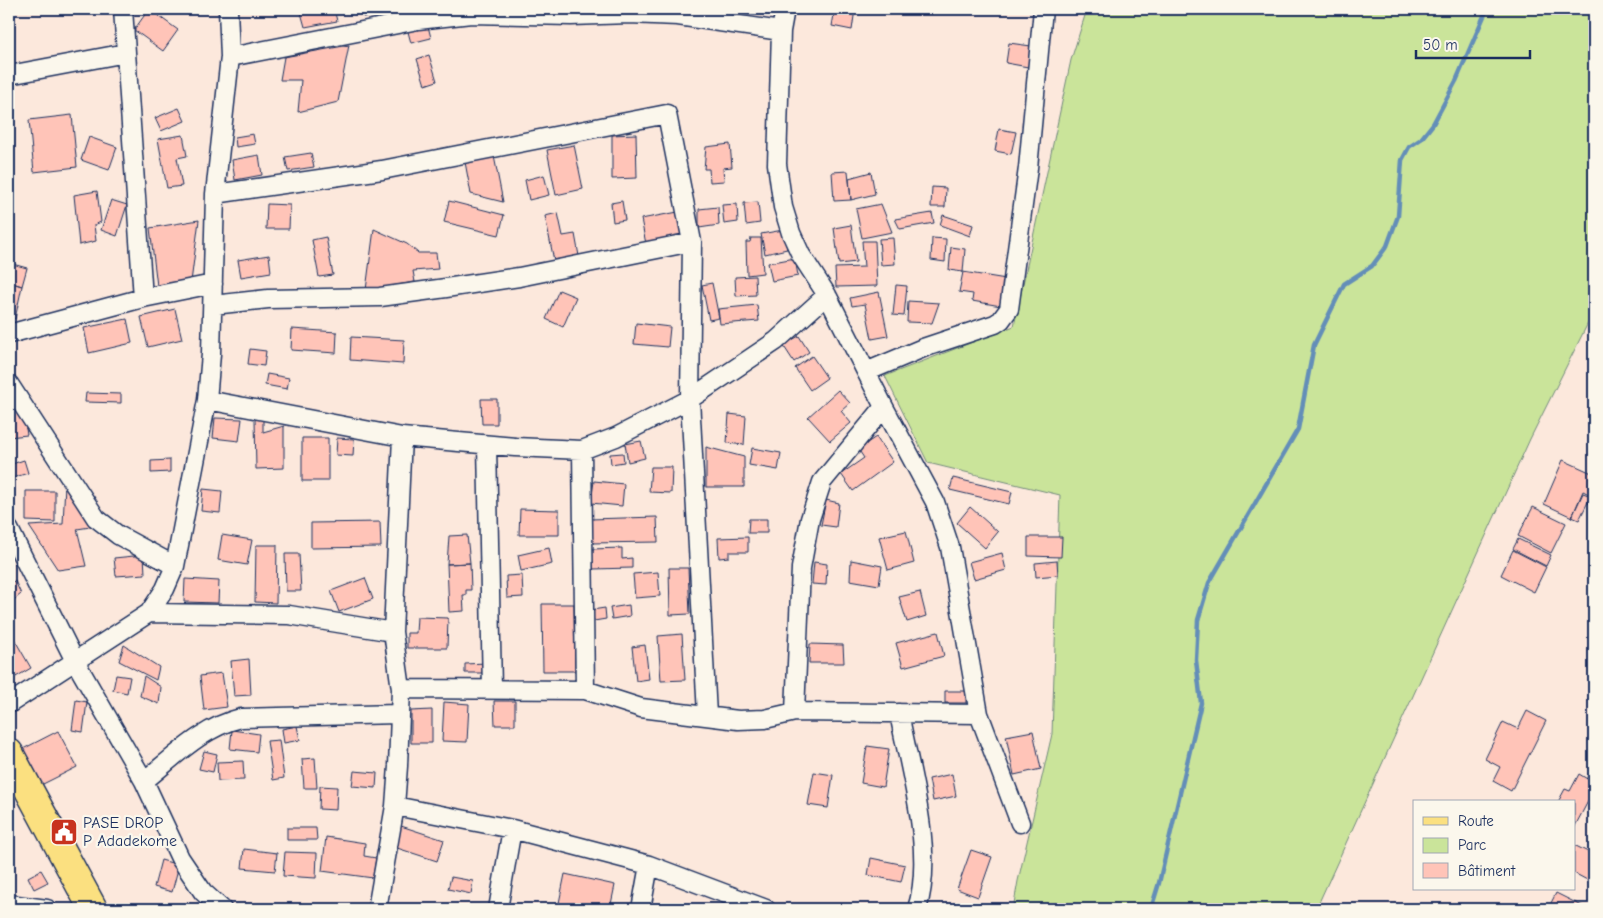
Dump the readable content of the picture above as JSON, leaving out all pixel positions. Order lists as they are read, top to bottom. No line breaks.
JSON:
{"places":{"public building":["PASE DROP P Adadekome"]},"legend":["Route","Parc","Bâtiment"],"scale_bar":"50 m"}
